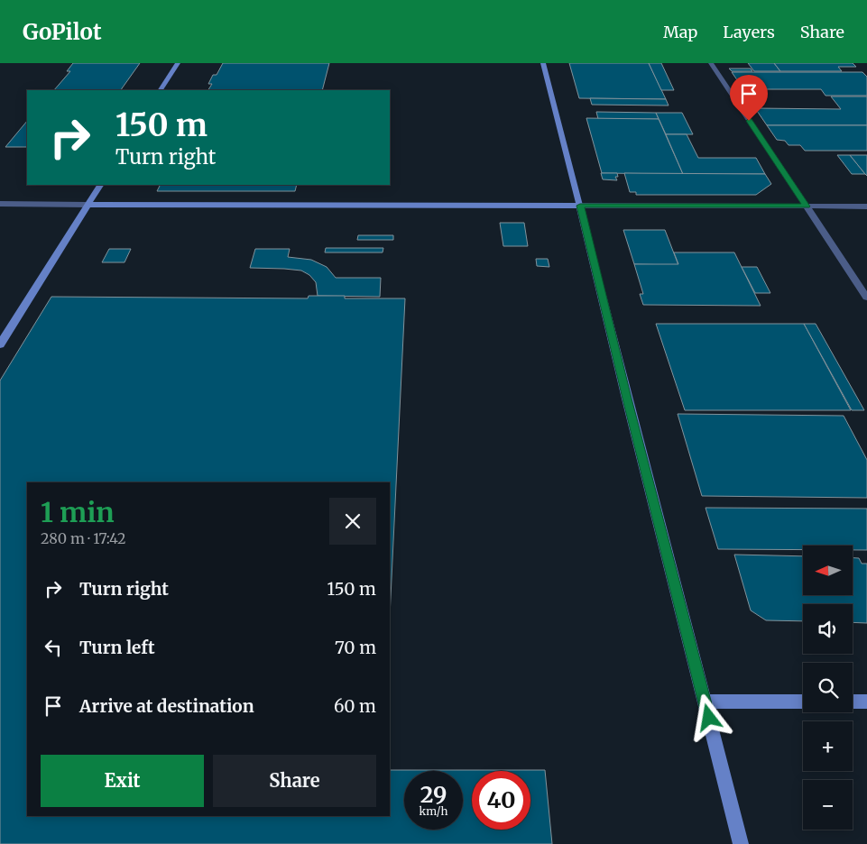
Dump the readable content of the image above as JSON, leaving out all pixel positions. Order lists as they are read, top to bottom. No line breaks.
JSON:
{"north":"left","page":{"header":"GoPilot","nav":["Map","Layers","Share"],"turn":["150 m","Turn right"],"heading":["1 min","280 m · 17:42"],"map_buttons":["+","−"],"list":[{"name":"Turn right","value":"150 m"},{"name":"Turn left","value":"70 m"},{"name":"Arrive at destination","value":"60 m"}],"buttons":["Exit","Share"],"speed":"29 km/h","limit":"40"}}
